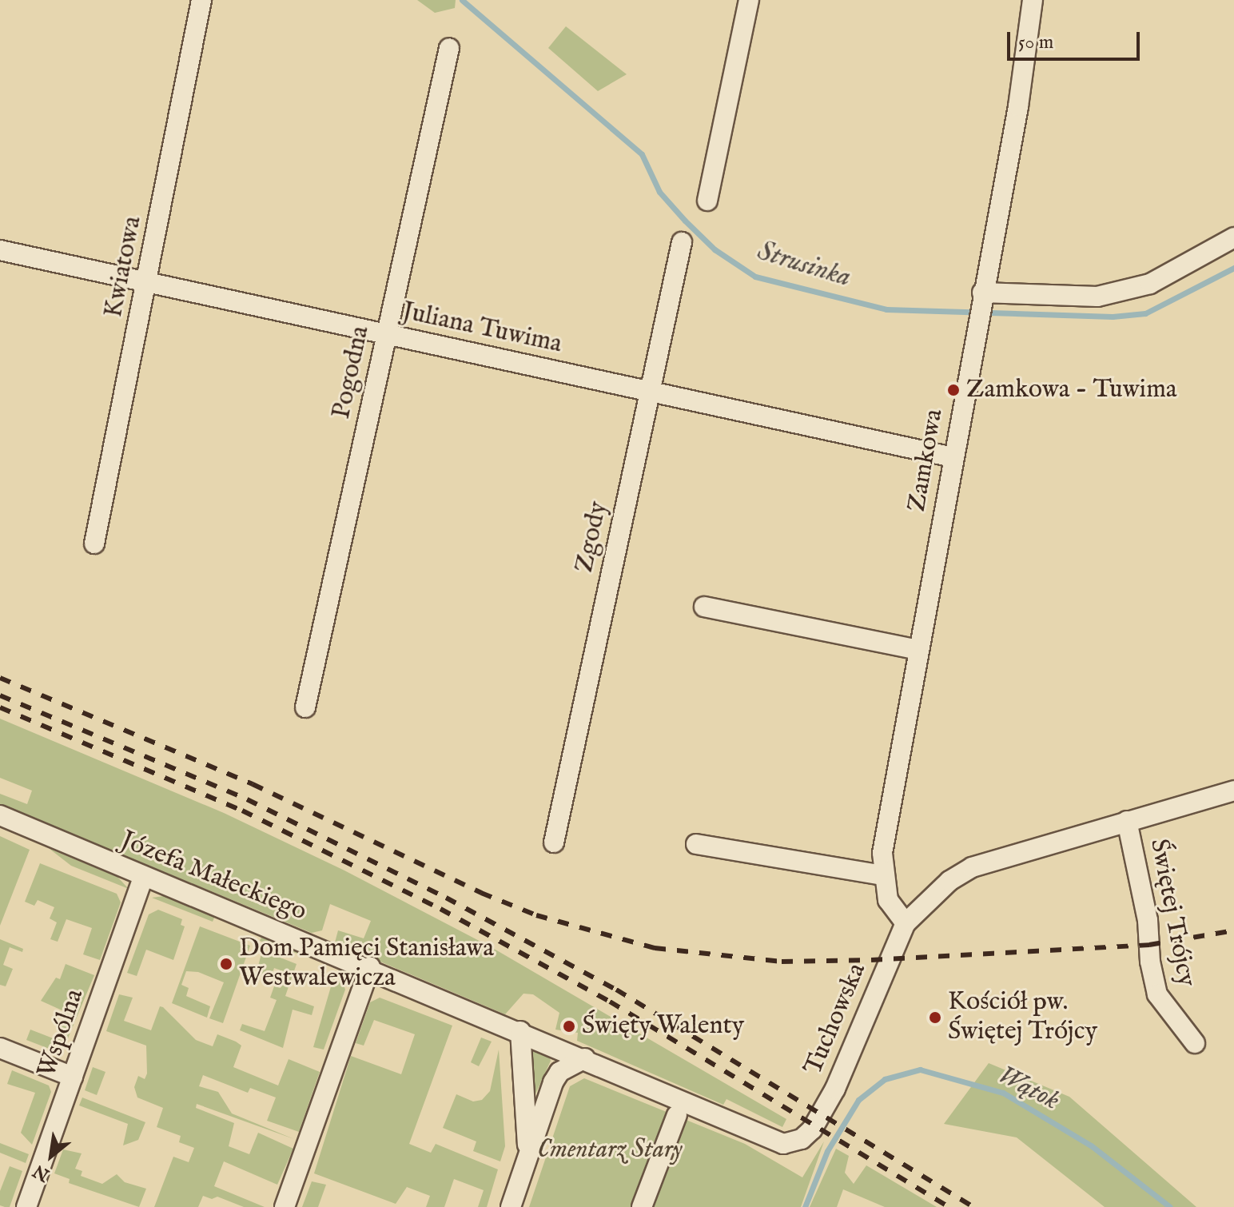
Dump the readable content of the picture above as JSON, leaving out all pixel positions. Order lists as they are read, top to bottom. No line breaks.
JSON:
{"streets":{"street":["Kwiatowa","Juliana Tuwima","Pogodna","Zamkowa","Zgody","Józefa Małeckiego","Świętej Trójcy","Tuchowska","Wspólna"]},"crossings":[["Kwiatowa","Juliana Tuwima"],["Juliana Tuwima","Pogodna"],["Juliana Tuwima","Zamkowa"],["Juliana Tuwima","Zgody"],["Zamkowa","Tuchowska"],["Józefa Małeckiego","Tuchowska"],["Józefa Małeckiego","Wspólna"],["Świętej Trójcy","Tuchowska"]],"water":["Strusinka","Wątok"],"parks":["Cmentarz Stary"],"places":["Zamkowa - Tuwima","Dom Pamięci Stanisława Westwalewicza","Kościół pw. Świętej Trójcy","Święty Walenty"],"scale_bar":"50 m","north":"bottom left"}
